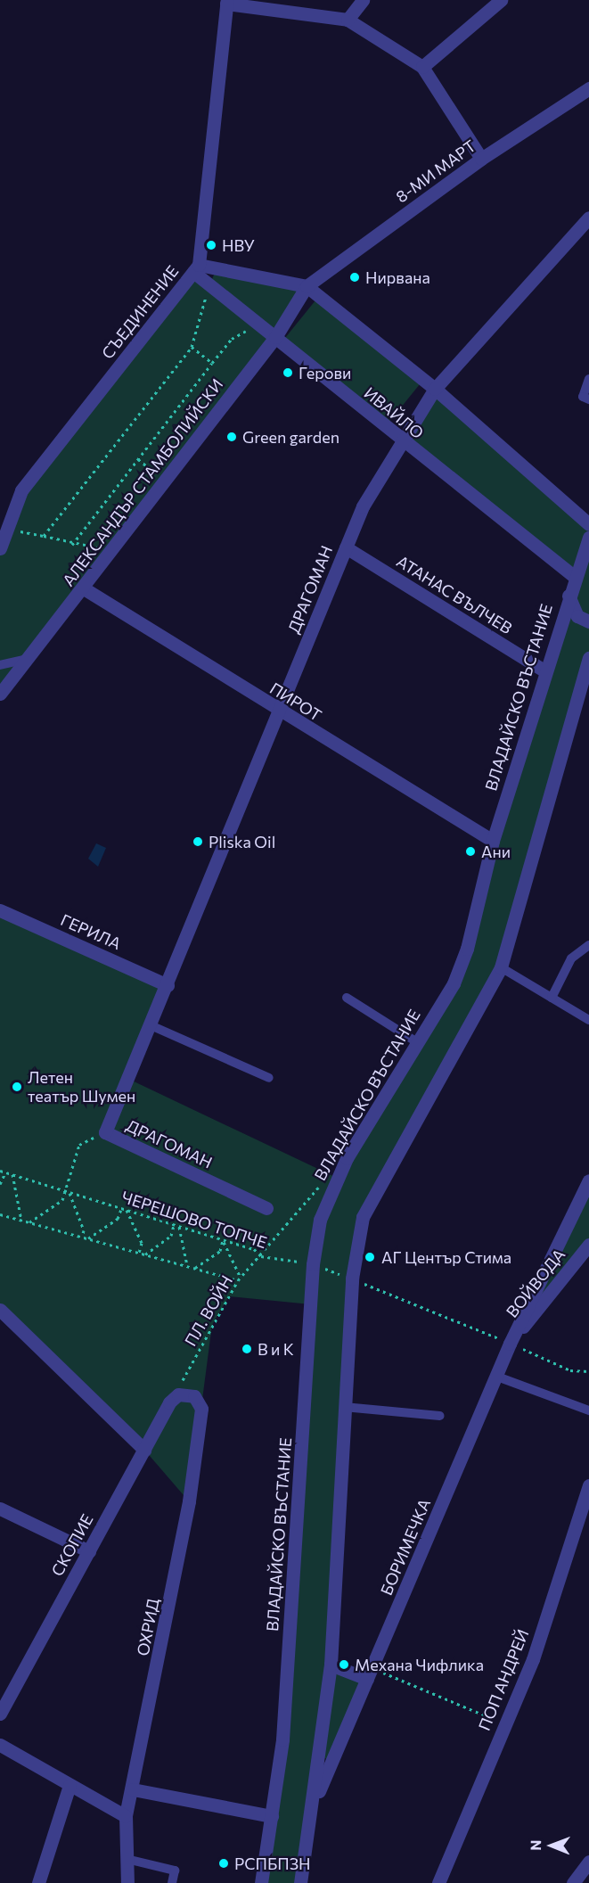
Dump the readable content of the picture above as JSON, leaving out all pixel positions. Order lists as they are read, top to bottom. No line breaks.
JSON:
{"streets":{"street":["8-МИ МАРТ","СЪЕДИНЕНИЕ","ИВАЙЛО","АЛЕКСАНДЪР СТАМБОЛИЙСКИ","ДРАГОМАН","АТАНАС ВЪЛЧЕВ","ВЛАДАЙСКО ВЪСТАНИЕ","ПИРОТ","ГЕРИЛА","ВОЙВОДА","СКОПИЕ","БОРИМЕЧКА","ОХРИД","ПОП АНДРЕЙ"],"path":["ЧЕРЕШОВО ТОПЧЕ","ПЛ. ВОЙН"]},"crossings":[["8-МИ МАРТ","АЛЕКСАНДЪР СТАМБОЛИЙСКИ"],["СЪЕДИНЕНИЕ","ИВАЙЛО"],["ИВАЙЛО","АЛЕКСАНДЪР СТАМБОЛИЙСКИ"],["ИВАЙЛО","ДРАГОМАН"],["ИВАЙЛО","ВЛАДАЙСКО ВЪСТАНИЕ"],["АЛЕКСАНДЪР СТАМБОЛИЙСКИ","ПИРОТ"],["ДРАГОМАН","АТАНАС ВЪЛЧЕВ"],["ДРАГОМАН","ПИРОТ"],["ДРАГОМАН","ГЕРИЛА"],["АТАНАС ВЪЛЧЕВ","ВЛАДАЙСКО ВЪСТАНИЕ"],["ВЛАДАЙСКО ВЪСТАНИЕ","ПИРОТ"],["ВЛАДАЙСКО ВЪСТАНИЕ","ЧЕРЕШОВО ТОПЧЕ"],["ВЛАДАЙСКО ВЪСТАНИЕ","ПЛ. ВОЙН"],["ЧЕРЕШОВО ТОПЧЕ","ВОЙВОДА"],["ЧЕРЕШОВО ТОПЧЕ","ПЛ. ВОЙН"],["ЧЕРЕШОВО ТОПЧЕ","БОРИМЕЧКА"],["ВОЙВОДА","БОРИМЕЧКА"],["ПЛ. ВОЙН","СКОПИЕ"],["ПЛ. ВОЙН","ОХРИД"],["СКОПИЕ","ОХРИД"]],"places":["НВУ","Нирвана","Герови","Green garden","Pliska Oil","Ани","Летен театър Шумен","АГ Център Стима","В и К","Механа Чифлика","РСПБПЗН"],"north":"left"}
